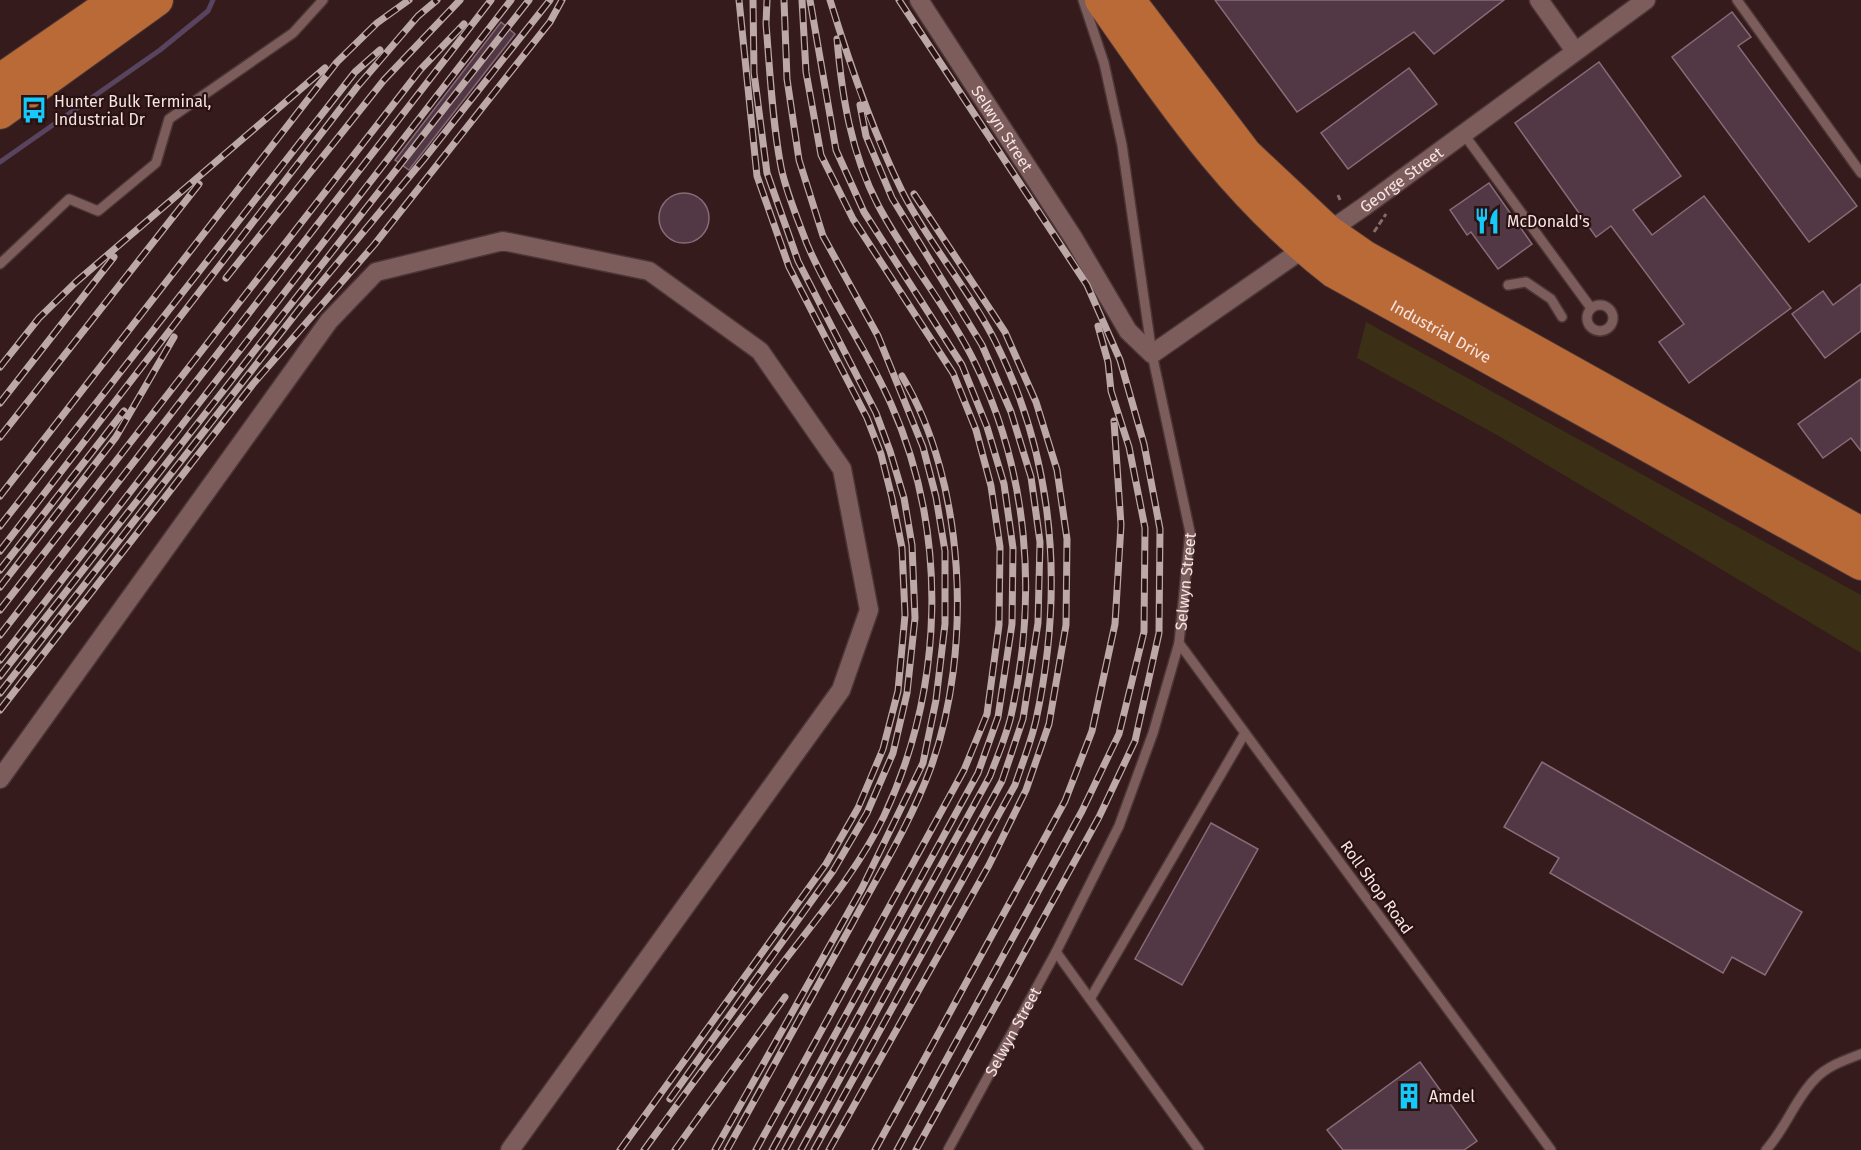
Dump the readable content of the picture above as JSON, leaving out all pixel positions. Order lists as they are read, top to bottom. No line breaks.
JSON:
{"streets":{"highway":["Industrial Drive"],"street":["Selwyn Street","George Street"],"lane":["Roll Shop Road"]},"crossings":[["Selwyn Street","George Street"],["Selwyn Street","Roll Shop Road"],["George Street","Industrial Drive"]],"places":{"bus stop":["Hunter Bulk Terminal, Industrial Dr"],"restaurant":["McDonald's"],"building":["Amdel"]}}
